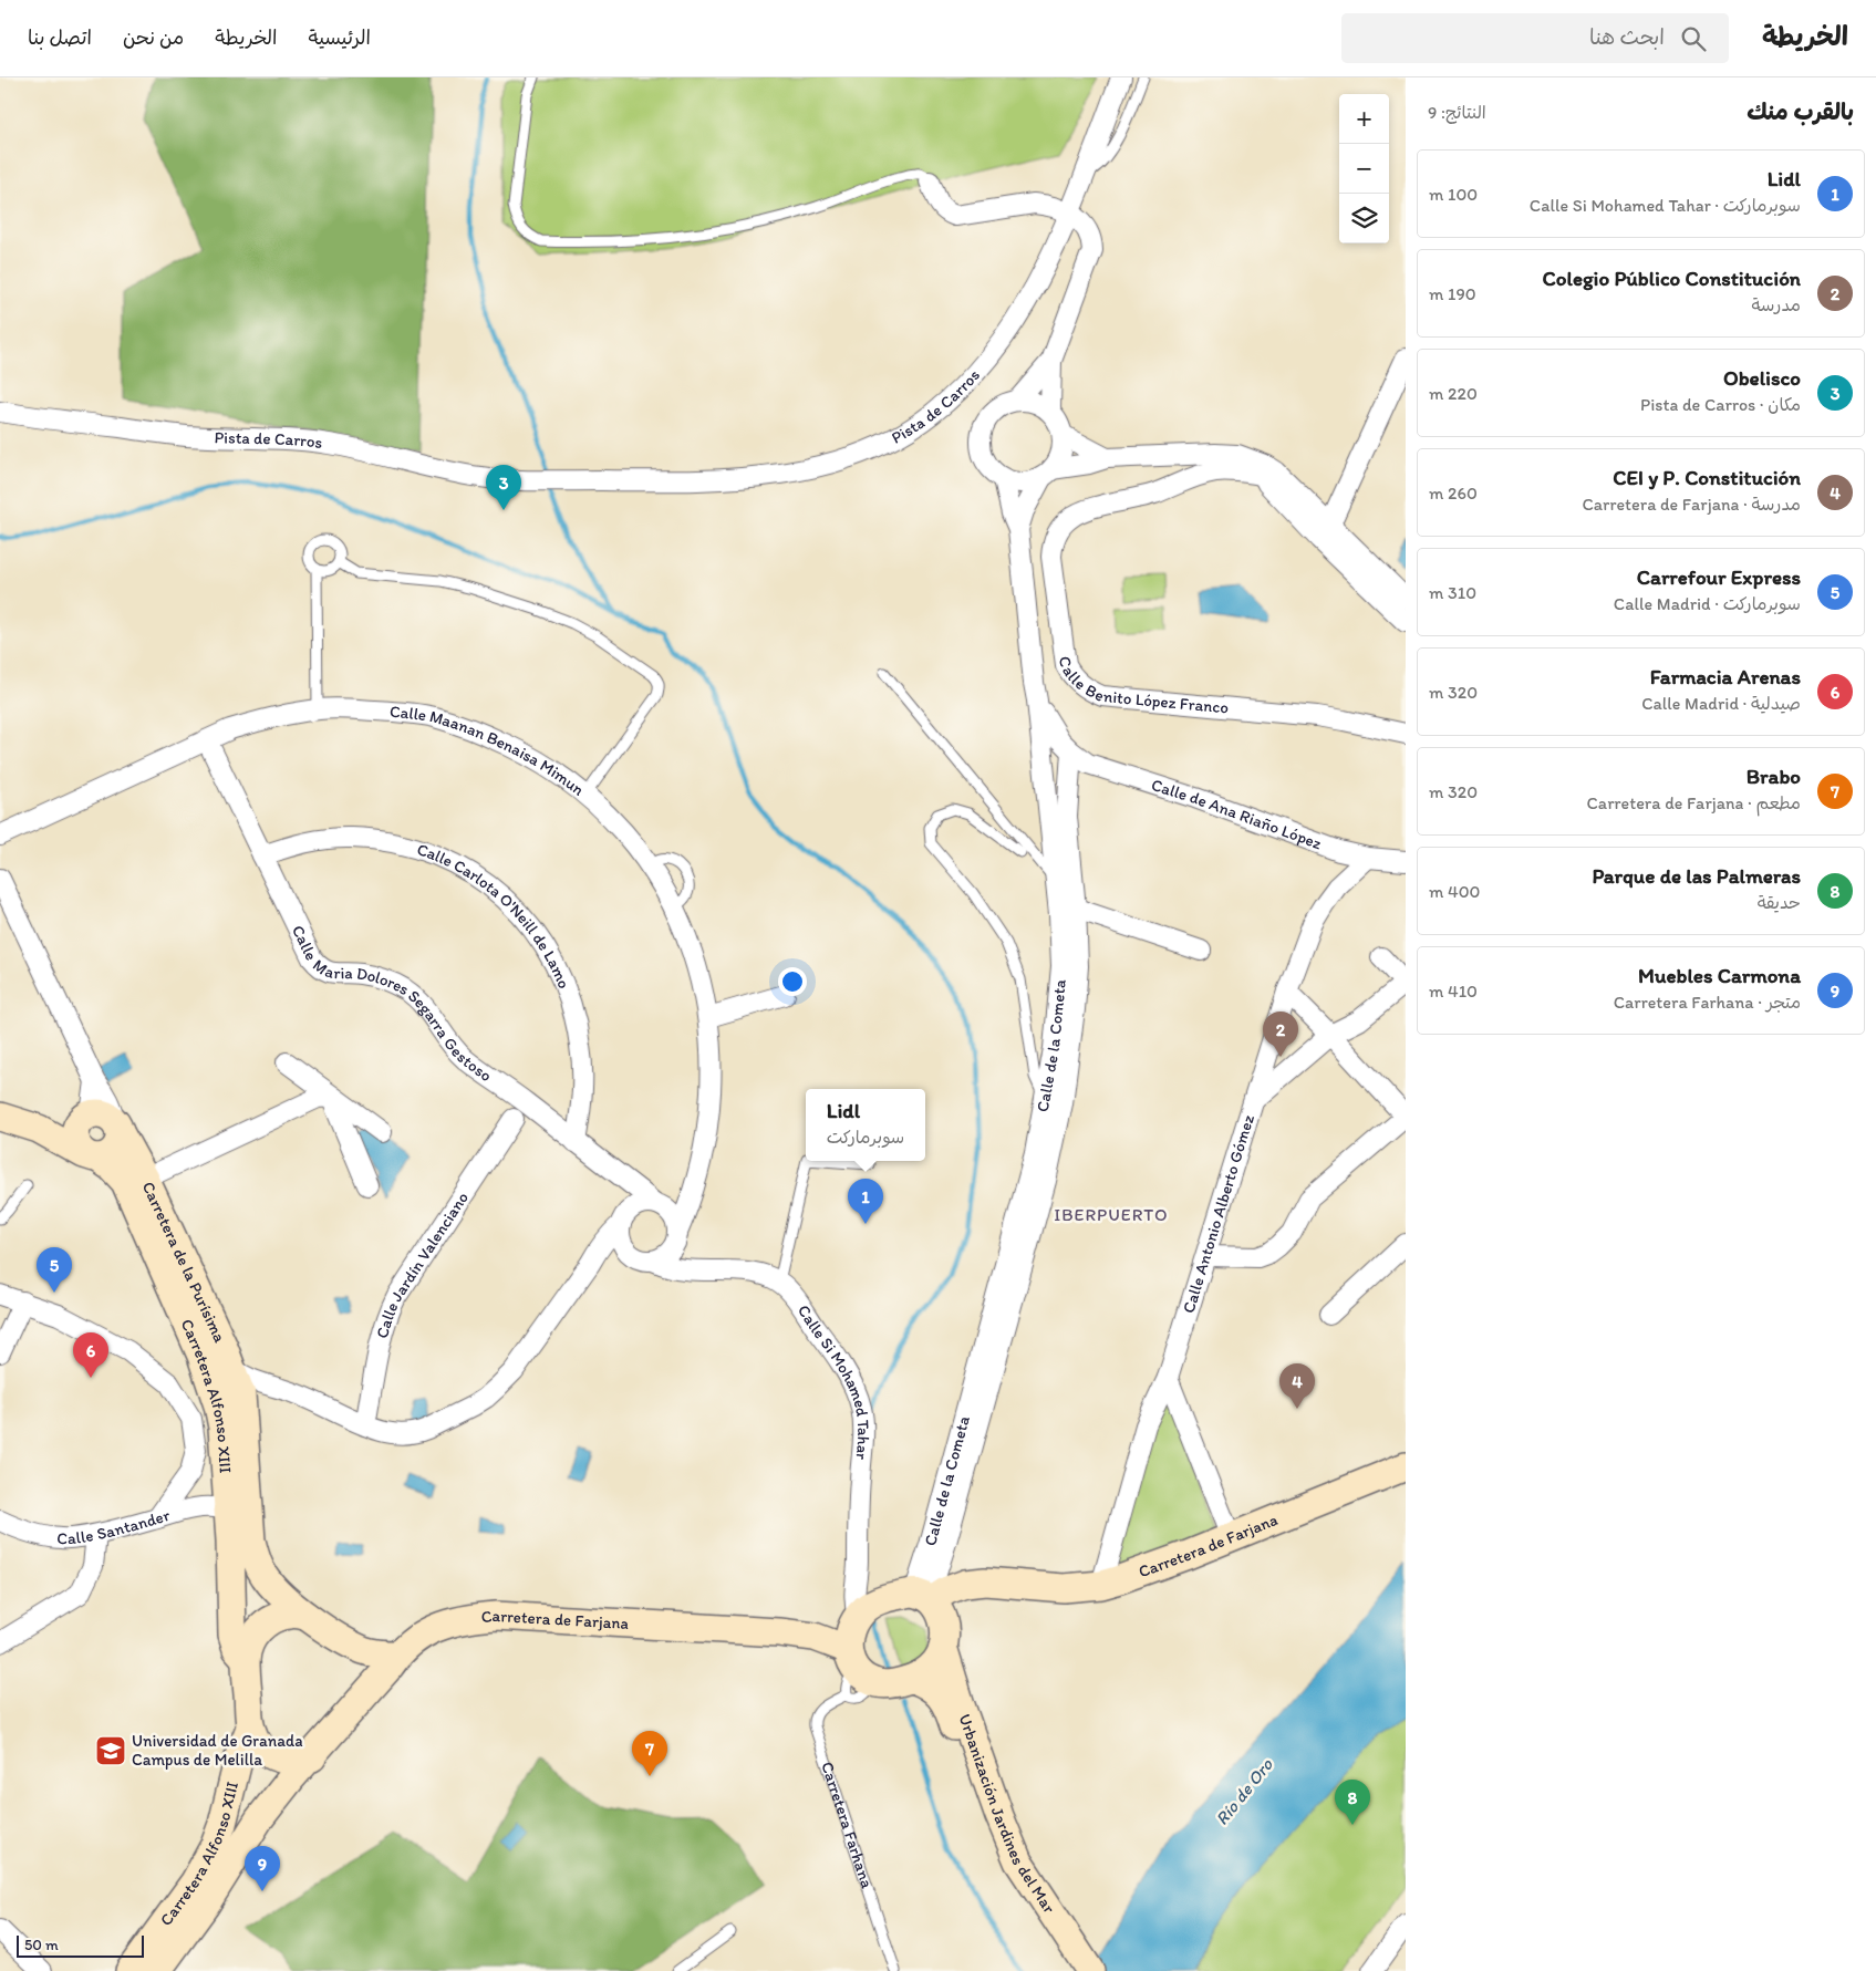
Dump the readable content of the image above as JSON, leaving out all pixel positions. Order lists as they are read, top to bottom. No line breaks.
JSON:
{"streets":{"street":["Pista de Carros","Calle Benito López Franco","Calle Maanan Benaisa Mimun","Calle de Ana Riaño López","Calle Carlota O'Neill de Lamo","Calle Maria Dolores Segarra Gestoso","Calle de la Cometa","Calle Antonio Alberto Gómez","Carretera de la Purísima","Calle Jardín Valenciano","Calle Si Mohamed Tahar","Carretera Alfonso XIII","Calle Santander","Carretera de Farjana","Urbanización Jardines del Mar"],"lane":["Carretera Farhana"]},"crossings":[["Calle Maanan Benaisa Mimun","Calle Maria Dolores Segarra Gestoso"],["Calle de Ana Riaño López","Calle de la Cometa"],["Calle de Ana Riaño López","Calle Antonio Alberto Gómez"],["Calle Carlota O'Neill de Lamo","Calle Maria Dolores Segarra Gestoso"],["Calle de la Cometa","Calle Si Mohamed Tahar"],["Calle de la Cometa","Carretera de Farjana"],["Calle de la Cometa","Urbanización Jardines del Mar"],["Calle de la Cometa","Carretera Farhana"],["Calle Antonio Alberto Gómez","Carretera de Farjana"],["Carretera de la Purísima","Carretera Alfonso XIII"],["Calle Si Mohamed Tahar","Carretera de Farjana"],["Calle Si Mohamed Tahar","Urbanización Jardines del Mar"],["Calle Si Mohamed Tahar","Carretera Farhana"],["Carretera Alfonso XIII","Calle Santander"],["Carretera Alfonso XIII","Carretera de Farjana"],["Carretera de Farjana","Urbanización Jardines del Mar"],["Carretera de Farjana","Carretera Farhana"],["Urbanización Jardines del Mar","Carretera Farhana"]],"districts":["IBERPUERTO"],"water":["Río de Oro"],"places":{"school or university":["Universidad de Granada Campus de Melilla"]},"scale_bar":"50 m","page":{"header":"الخريطة","search":"ابحث هنا","nav":["الرئيسية","الخريطة","من نحن","اتصل بنا"],"heading":["بالقرب منك","النتائج: 9"],"map_buttons":["+","−"],"list":[{"mark":"1","name":"Lidl","note":"سوبرماركت · Calle Si Mohamed Tahar","value":"100 m"},{"mark":"2","name":"Colegio Público Constitución","note":"مدرسة","value":"190 m"},{"mark":"3","name":"Obelisco","note":"مكان · Pista de Carros","value":"220 m"},{"mark":"4","name":"CEI y P. Constitución","note":"مدرسة · Carretera de Farjana","value":"260 m"},{"mark":"5","name":"Carrefour Express","note":"سوبرماركت · Calle Madrid","value":"310 m"},{"mark":"6","name":"Farmacia Arenas","note":"صيدلية · Calle Madrid","value":"320 m"},{"mark":"7","name":"Brabo","note":"مطعم · Carretera de Farjana","value":"320 m"},{"mark":"8","name":"Parque de las Palmeras","note":"حديقة","value":"400 m"},{"mark":"9","name":"Muebles Carmona","note":"متجر · Carretera Farhana","value":"410 m"}],"pins":["3","2","1","5","6","4","7","8","9"],"popup":["Lidl","سوبرماركت"],"scale":"50 m"}}
